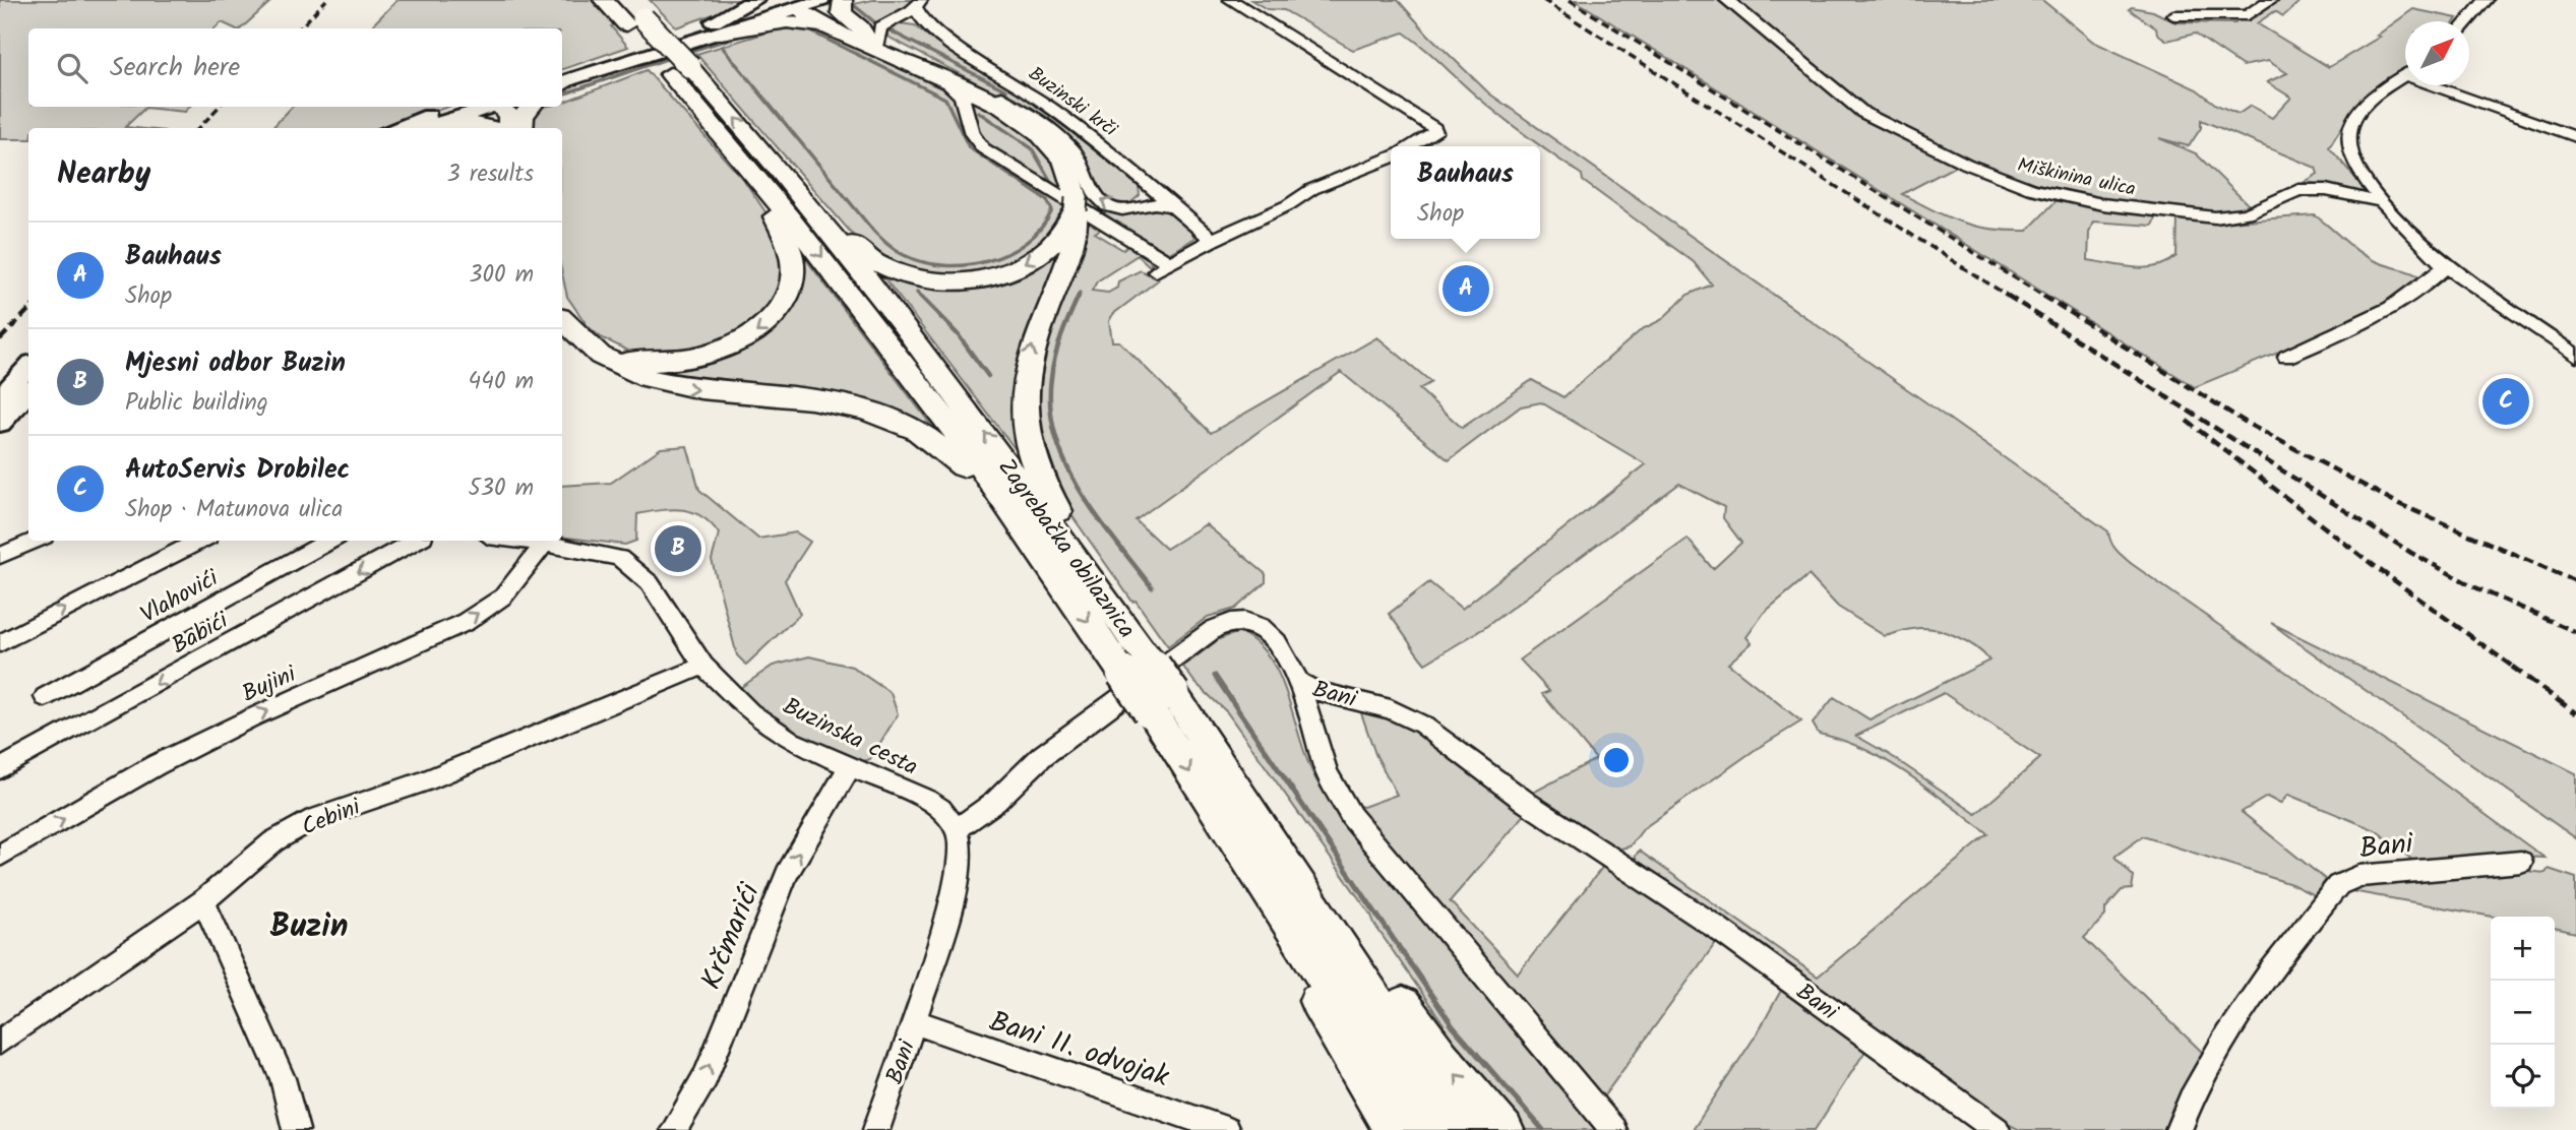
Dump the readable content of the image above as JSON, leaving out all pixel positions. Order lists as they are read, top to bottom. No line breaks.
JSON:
{"streets":{"highway":["Zagrebačka obilaznica"],"street":["Buzinski krči","Miškinina ulica","Vlahovići","Babići","Bujini","Bani","Buzinska cesta","Cebini","Krčmarići","Bani II. odvojak"]},"crossings":[["Bujini","Buzinska cesta"],["Bani","Buzinska cesta"],["Bani","Bani II. odvojak"],["Buzinska cesta","Cebini"],["Buzinska cesta","Krčmarići"]],"one_way":["Bujini","Krčmarići"],"districts":["Buzin"],"north":"top right","page":{"search":"Search here","heading":["Nearby","3 results"],"popup":["Bauhaus","Shop"],"list":[{"mark":"A","name":"Bauhaus","note":"Shop","value":"300 m"},{"mark":"B","name":"Mjesni odbor Buzin","note":"Public building","value":"440 m"},{"mark":"C","name":"AutoServis Drobilec","note":"Shop · Matunova ulica","value":"530 m"}],"pins":["A","C","B"],"map_buttons":["+","−"]}}
